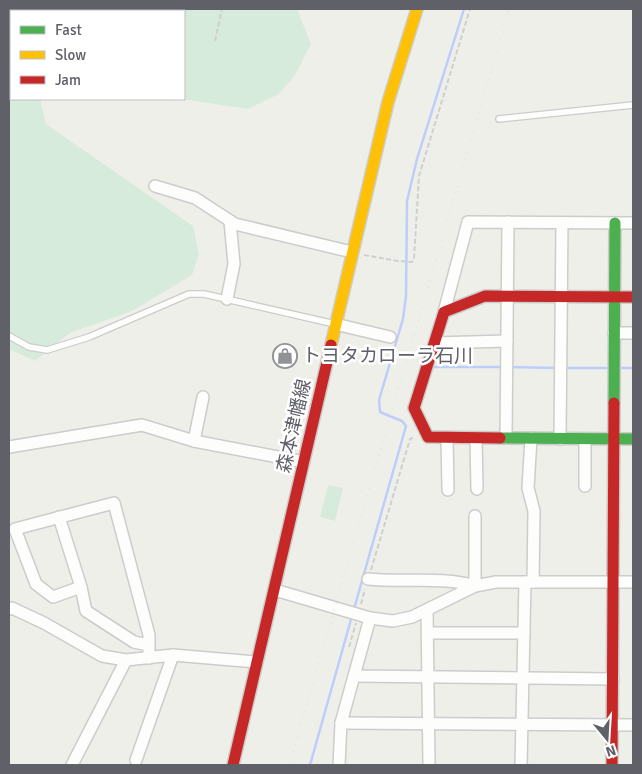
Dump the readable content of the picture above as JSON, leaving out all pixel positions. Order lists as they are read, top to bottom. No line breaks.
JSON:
{"streets":{"street":["森本津幡線"]},"places":{"shop":["トヨタカローラ石川"]},"legend":["Fast","Slow","Jam"],"north":"bottom"}
